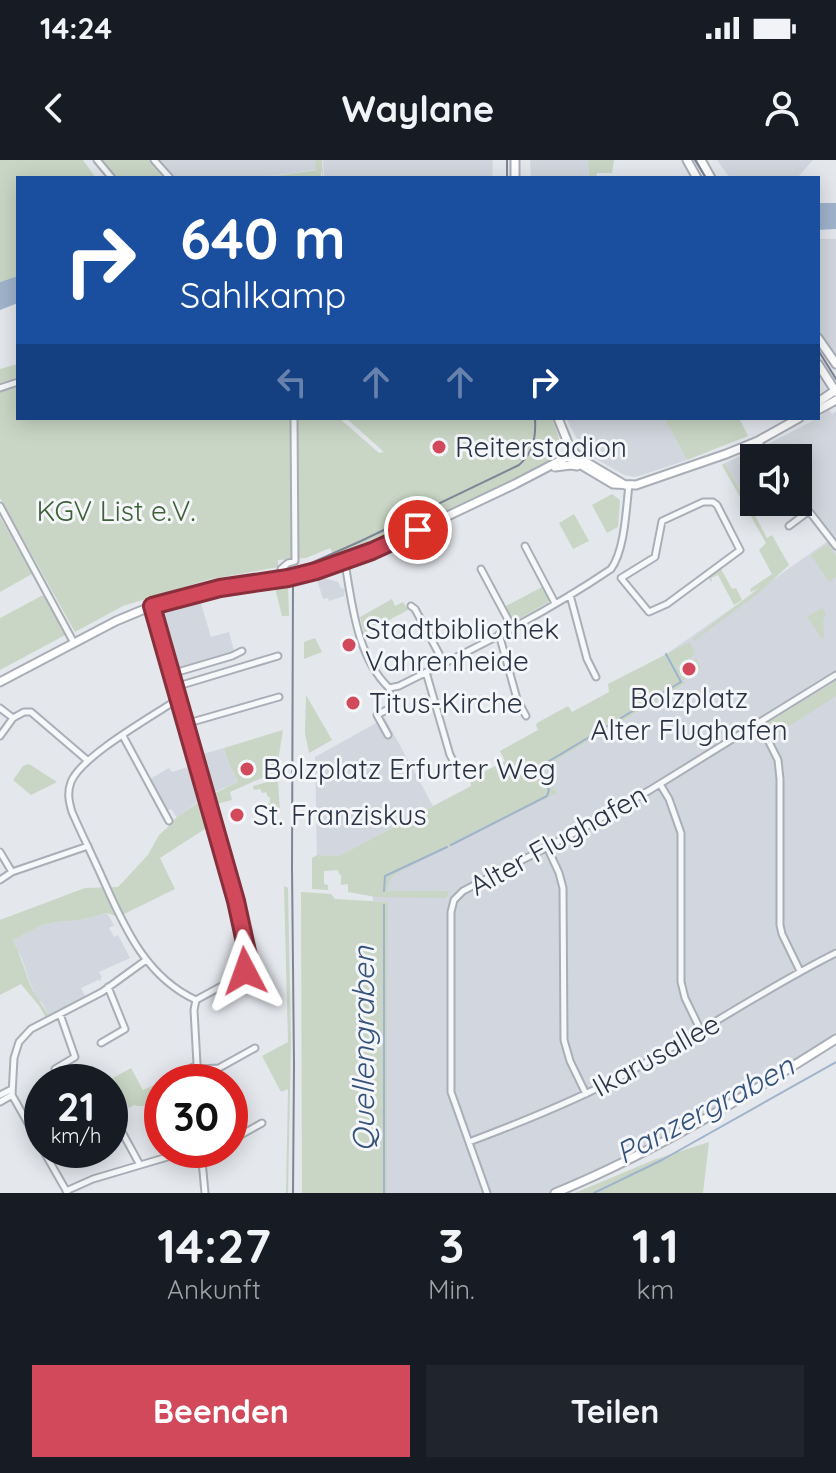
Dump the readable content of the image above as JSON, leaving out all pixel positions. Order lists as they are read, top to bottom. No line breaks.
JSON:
{"streets":{"street":["Alter Flughafen","Ikarusallee"]},"crossings":[["Alter Flughafen","Ikarusallee"]],"water":["Quellengraben","Panzergraben"],"parks":["KGV List e.V."],"places":["Reiterstadion","Stadtbibliothek Vahrenheide","Bolzplatz Alter Flughafen","Titus-Kirche","Bolzplatz Erfurter Weg","St. Franziskus"],"page":{"status":"14:24","header":"Waylane","turn":["640 m","Sahlkamp"],"speed":"21 km/h","limit":"30","eta":["14:27","Ankunft","3","Min.","1.1","km"],"buttons":["Beenden","Teilen"]}}
